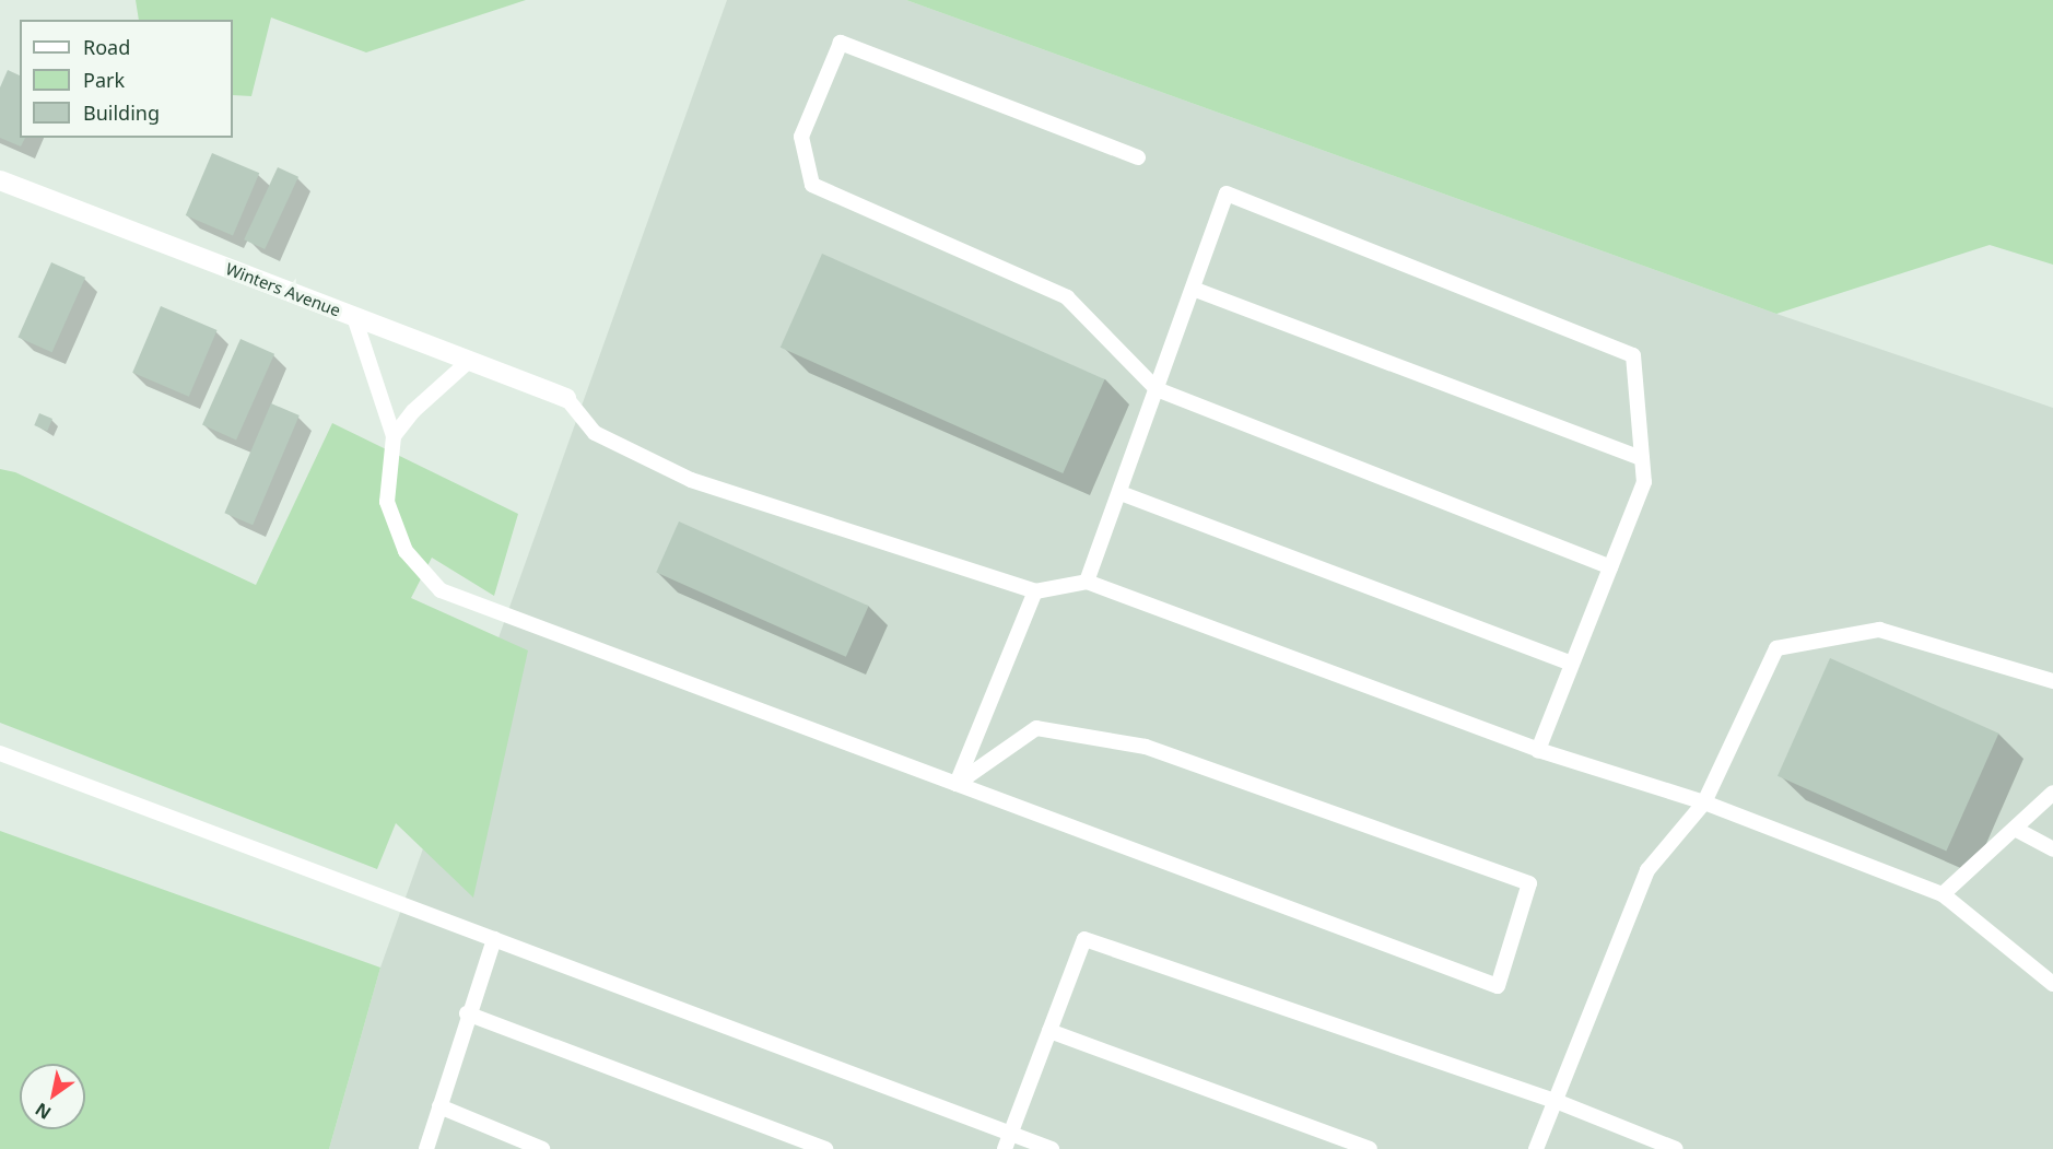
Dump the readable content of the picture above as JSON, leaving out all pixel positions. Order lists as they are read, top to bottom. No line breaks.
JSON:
{"streets":{"street":["Winters Avenue"]},"legend":["Road","Park","Building"],"north":"bottom left"}
